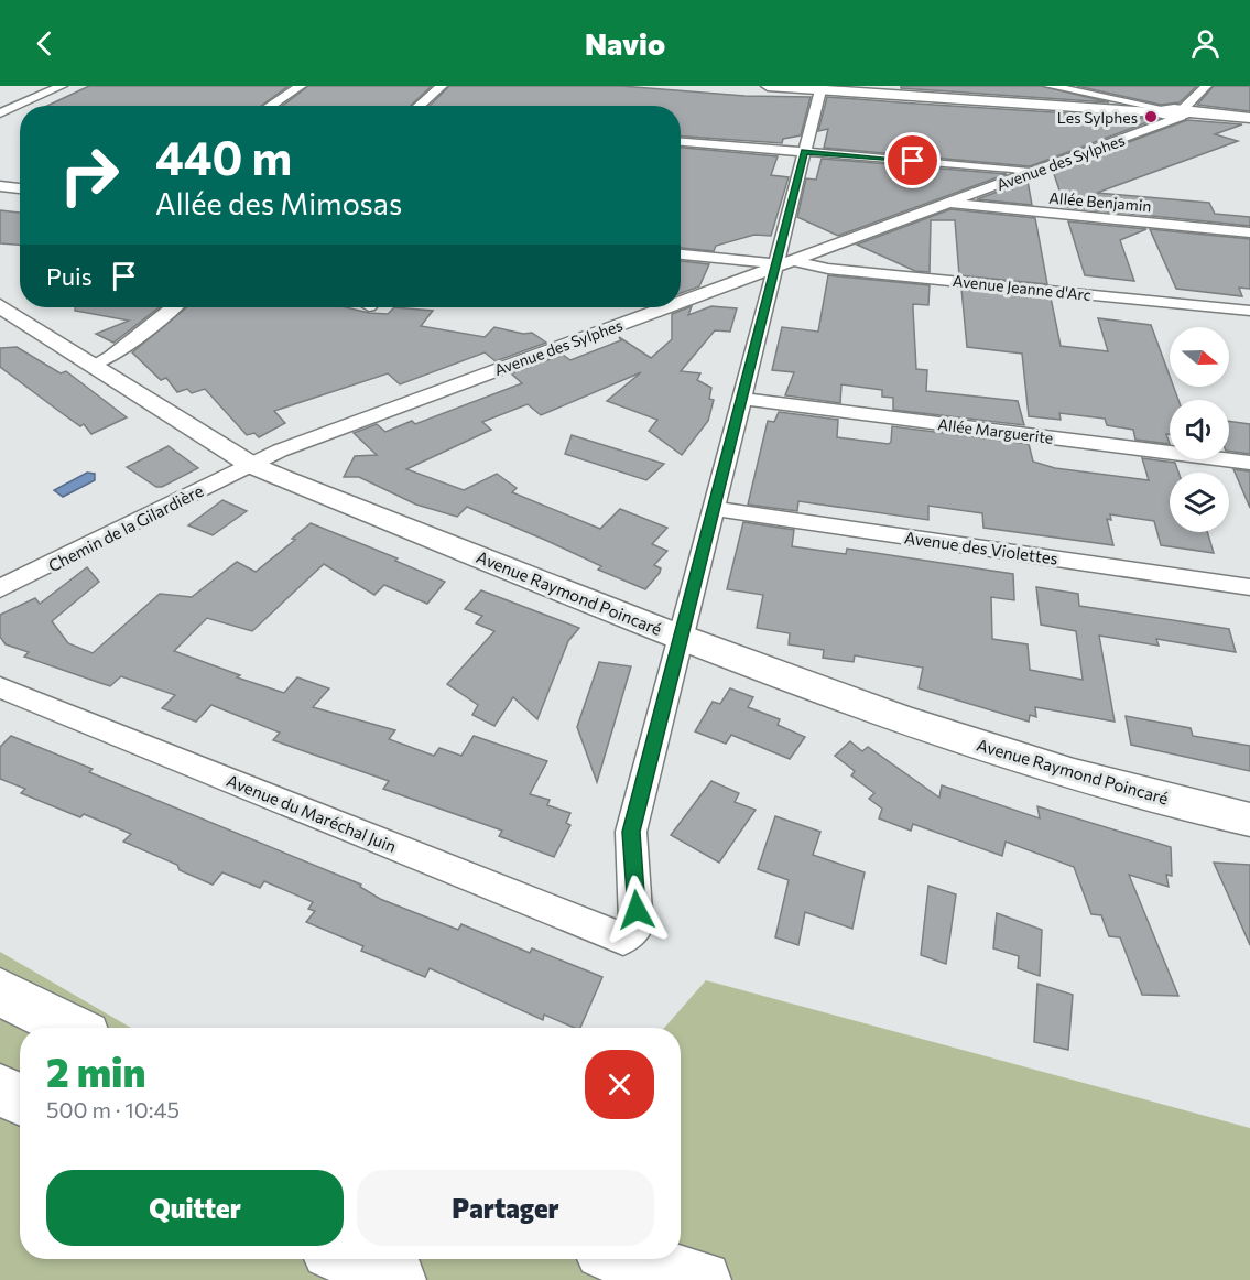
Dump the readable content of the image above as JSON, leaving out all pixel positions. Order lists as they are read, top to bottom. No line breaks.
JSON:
{"streets":{"street":["Avenue des Sylphes","Allée Benjamin","Avenue Jeanne d'Arc","Allée Marguerite","Chemin de la Gilardière","Avenue des Violettes","Avenue Raymond Poincaré","Avenue du Maréchal Juin"]},"crossings":[["Avenue des Sylphes","Allée Benjamin"],["Avenue des Sylphes","Avenue Jeanne d'Arc"],["Avenue des Sylphes","Chemin de la Gilardière"],["Avenue des Sylphes","Avenue Raymond Poincaré"],["Chemin de la Gilardière","Avenue Raymond Poincaré"],["Avenue Raymond Poincaré","Avenue du Maréchal Juin"]],"places":["Les Sylphes"],"north":"right","page":{"header":"Navio","turn":["440 m","Allée des Mimosas"],"then":"Puis","heading":["2 min","500 m · 10:45"],"buttons":["Quitter","Partager"]}}
